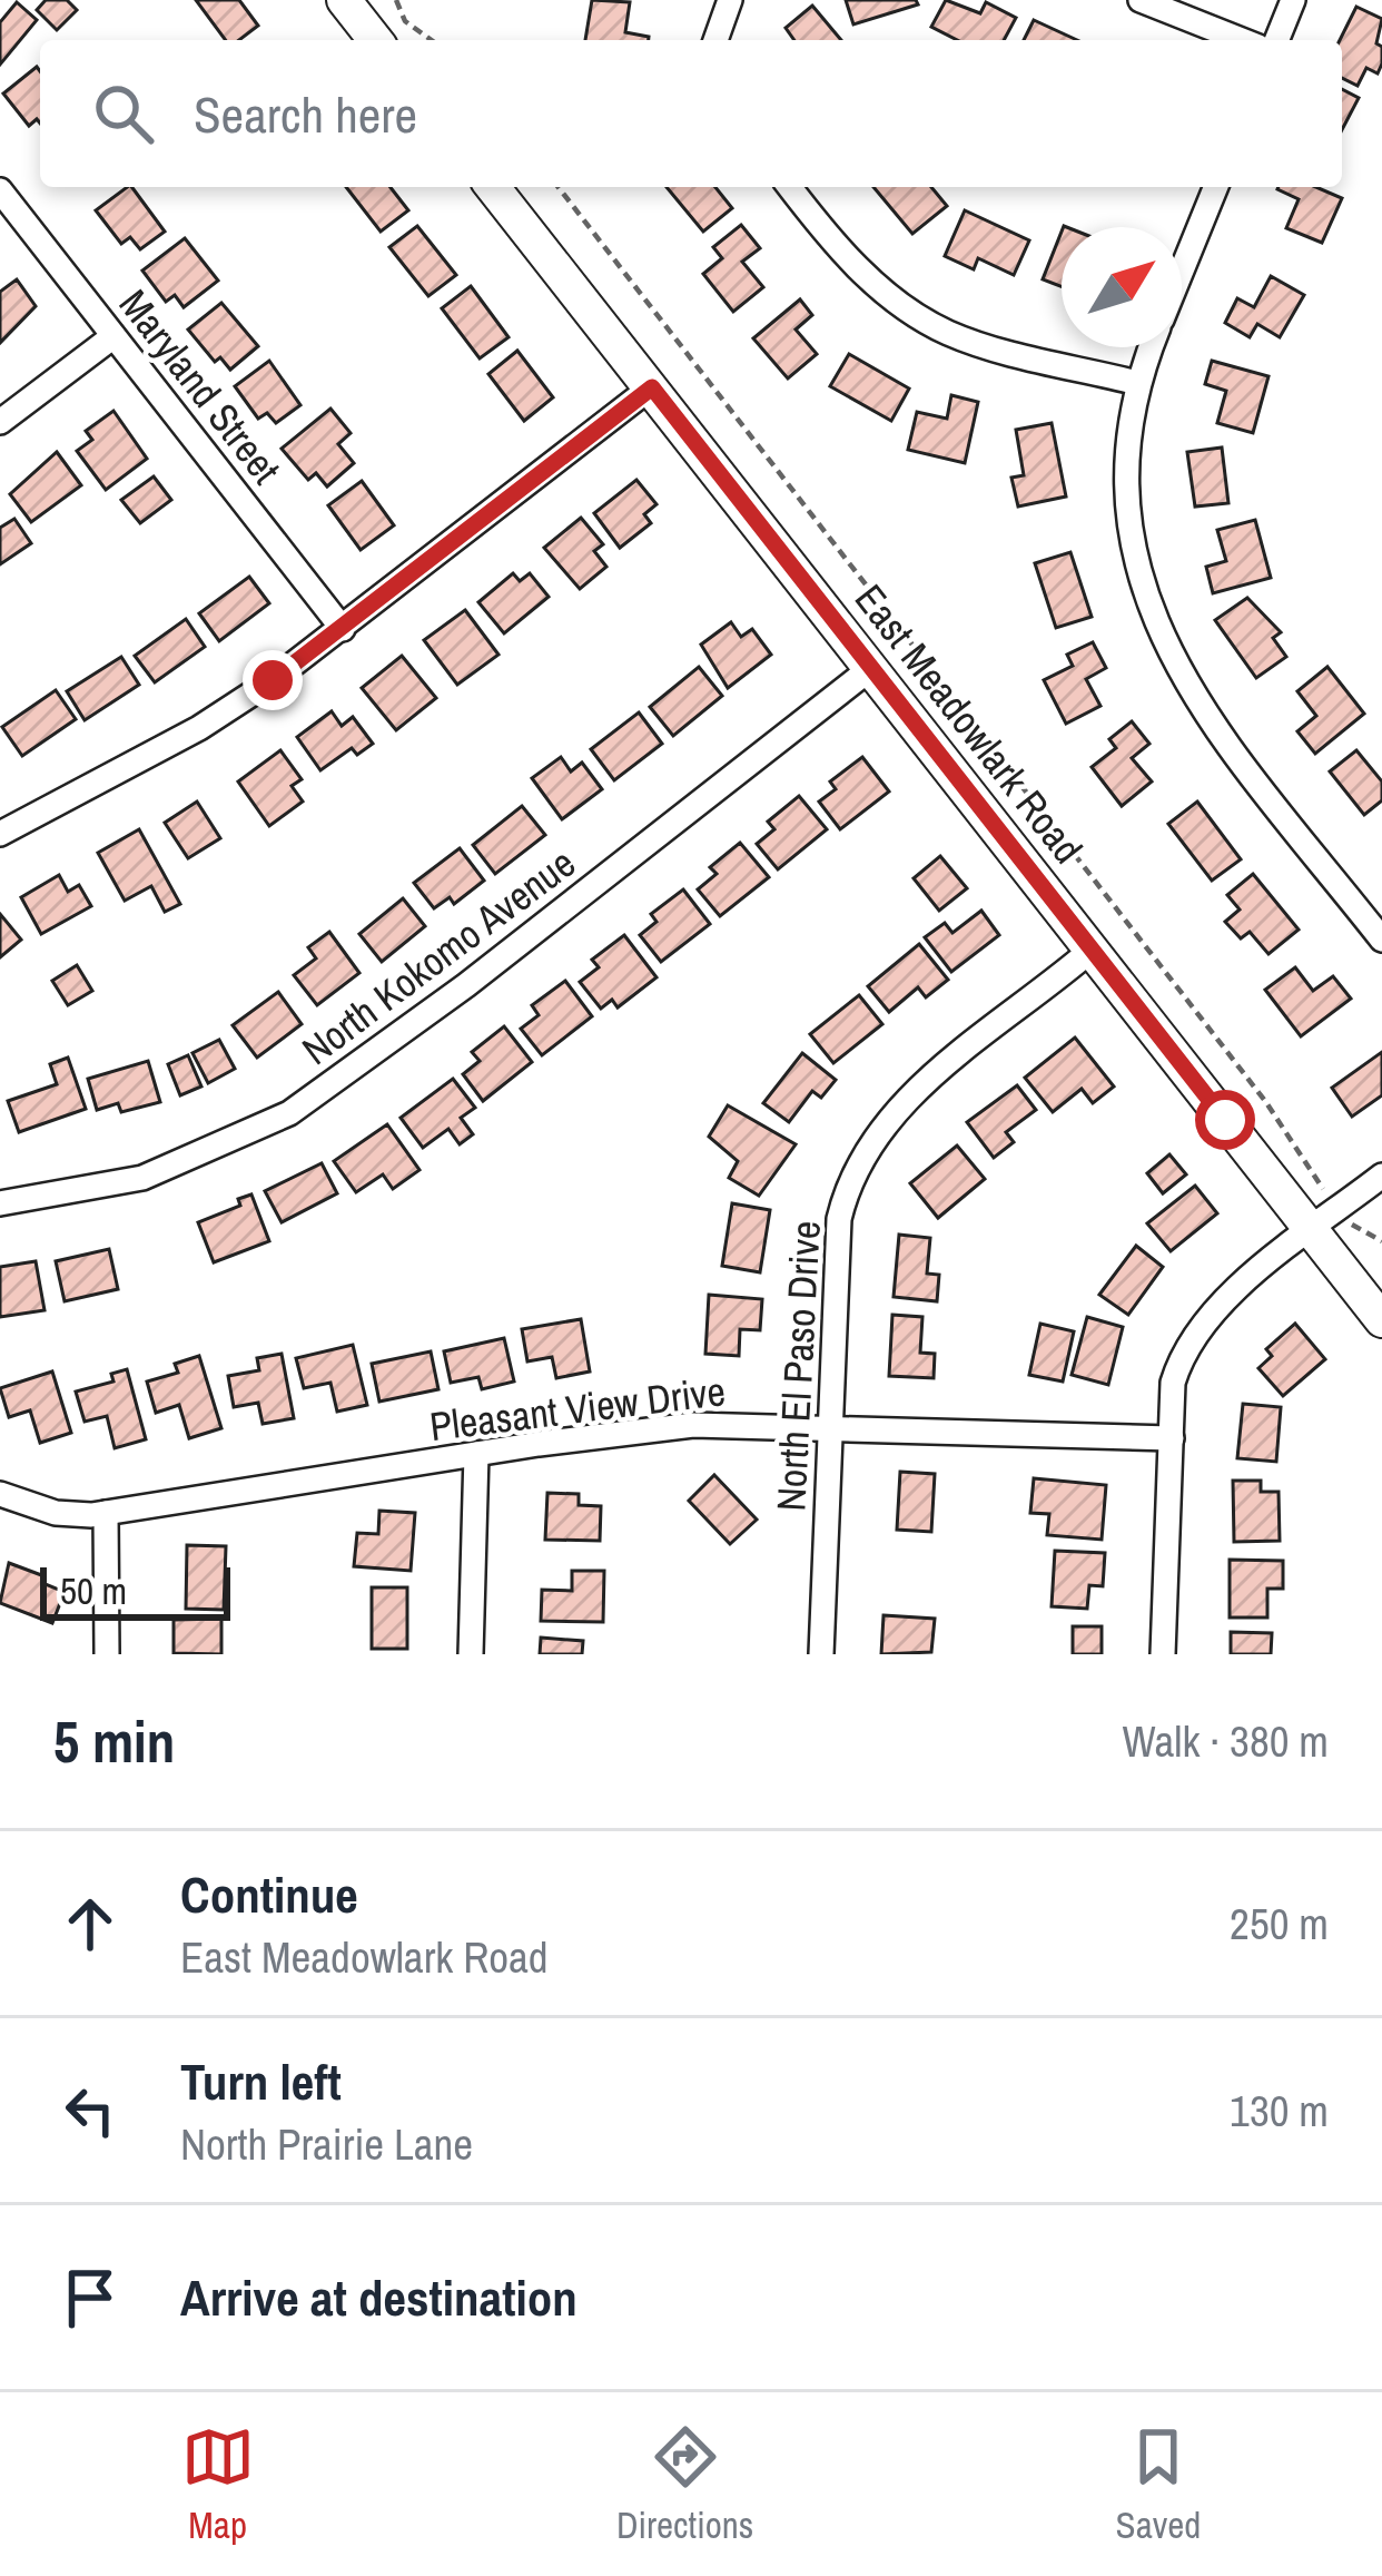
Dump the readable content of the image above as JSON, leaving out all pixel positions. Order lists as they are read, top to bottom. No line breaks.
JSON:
{"streets":{"main road":["East Meadowlark Road"],"street":["Maryland Street","North Kokomo Avenue","North El Paso Drive","Pleasant View Drive"]},"crossings":[["East Meadowlark Road","North Kokomo Avenue"],["East Meadowlark Road","North El Paso Drive"],["North El Paso Drive","Pleasant View Drive"]],"scale_bar":"50 m","north":"top right","page":{"search":"Search here","scale":"50 m","heading":["5 min","Walk · 380 m"],"list":[["Continue","East Meadowlark Road","250 m"],["Turn left","North Prairie Lane","130 m"],"Arrive at destination"],"nav":["Map","Directions","Saved"]}}
